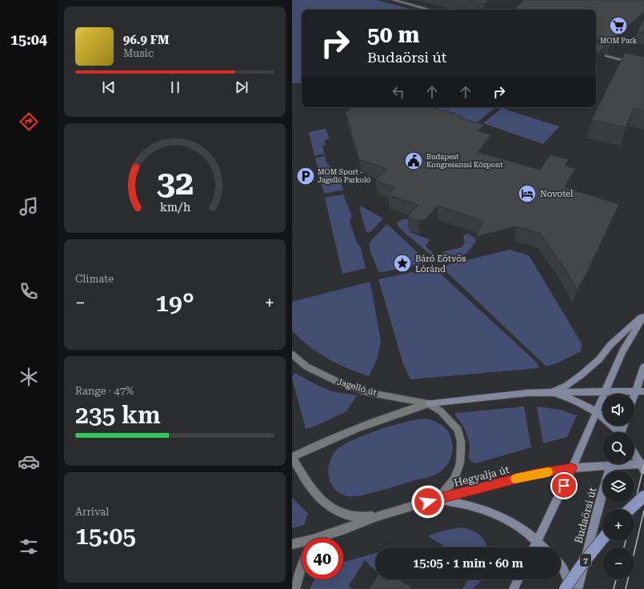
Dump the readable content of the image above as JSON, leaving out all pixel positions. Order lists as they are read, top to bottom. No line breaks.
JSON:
{"streets":{"main road":["Hegyalja út","Budaörsi út","7"],"street":["Jagelló út"]},"places":{"supermarket":["MOM Park"],"public building":["Budapest Kongresszusi Központ"],"parking":["MOM Sport - Jagelló Parkoló"],"hotel":["Novotel"],"place":["Báró Eötvös Lóránd"]},"page":{"tabs":"15:04","turn":["50 m","Budaörsi út"],"song":["96.9 FM","Music"],"tile":["Climate",["Range · 47%","235 km"],["Arrival","15:05"]],"heat":["−","19°","+"],"map_buttons":["+","−"],"limit":"40","trip":"15:05 · 1 min · 60 m","gauge":["32","km/h"]}}
